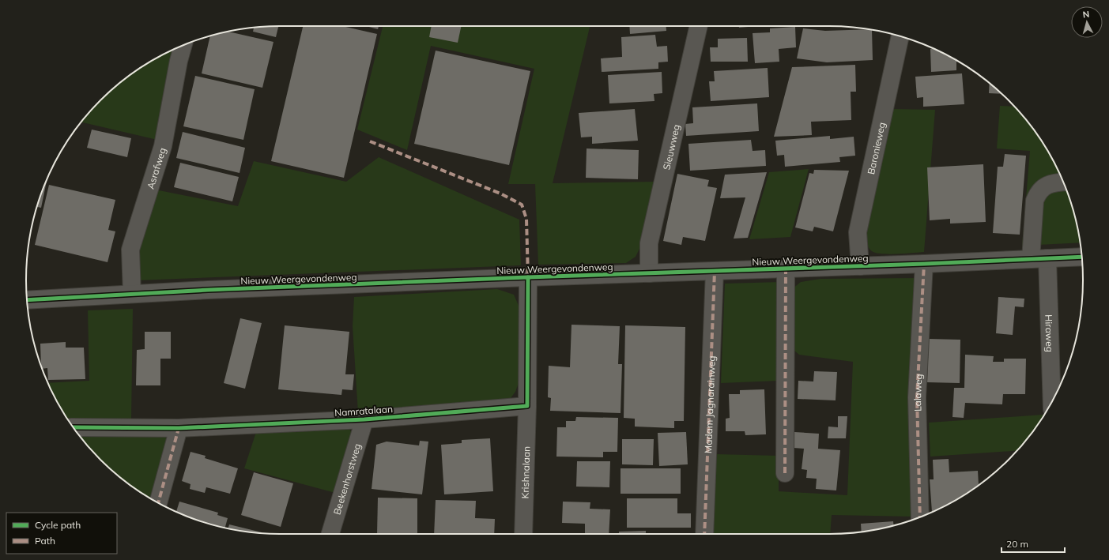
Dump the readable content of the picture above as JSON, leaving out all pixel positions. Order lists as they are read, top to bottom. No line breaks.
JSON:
{"streets":{"street":["Sieuwweg","Baronieweg","Asrafweg","Nieuw Weergevondenweg","Hiraweg","Lalaweg","Madam Jagnarainweg","Namratalaan","Krishnalaan","Beekenhorstweg"]},"crossings":[["Sieuwweg","Nieuw Weergevondenweg"],["Baronieweg","Nieuw Weergevondenweg"],["Asrafweg","Nieuw Weergevondenweg"],["Nieuw Weergevondenweg","Hiraweg"],["Nieuw Weergevondenweg","Lalaweg"],["Nieuw Weergevondenweg","Madam Jagnarainweg"],["Namratalaan","Krishnalaan"],["Namratalaan","Beekenhorstweg"]],"legend":["Cycle path","Path"],"scale_bar":"20 m","north":"top"}
